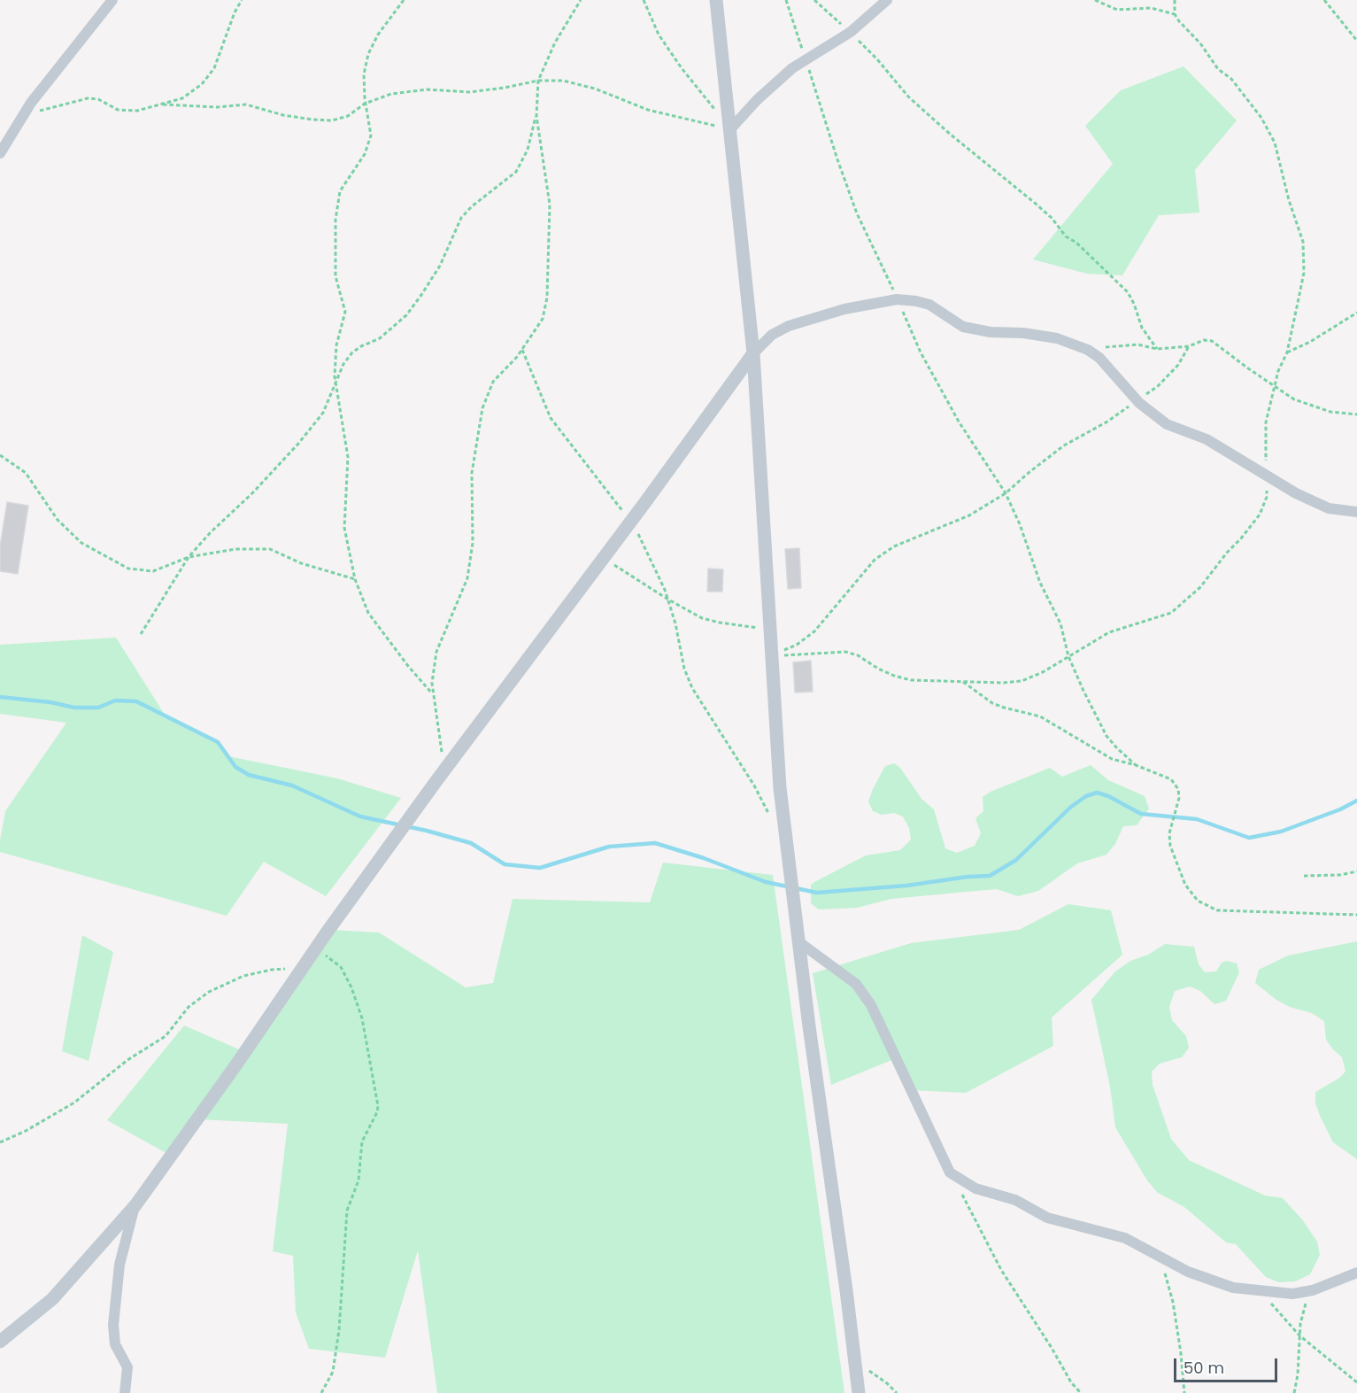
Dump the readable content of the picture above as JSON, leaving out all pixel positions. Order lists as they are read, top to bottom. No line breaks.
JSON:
{"scale_bar":"50 m"}
